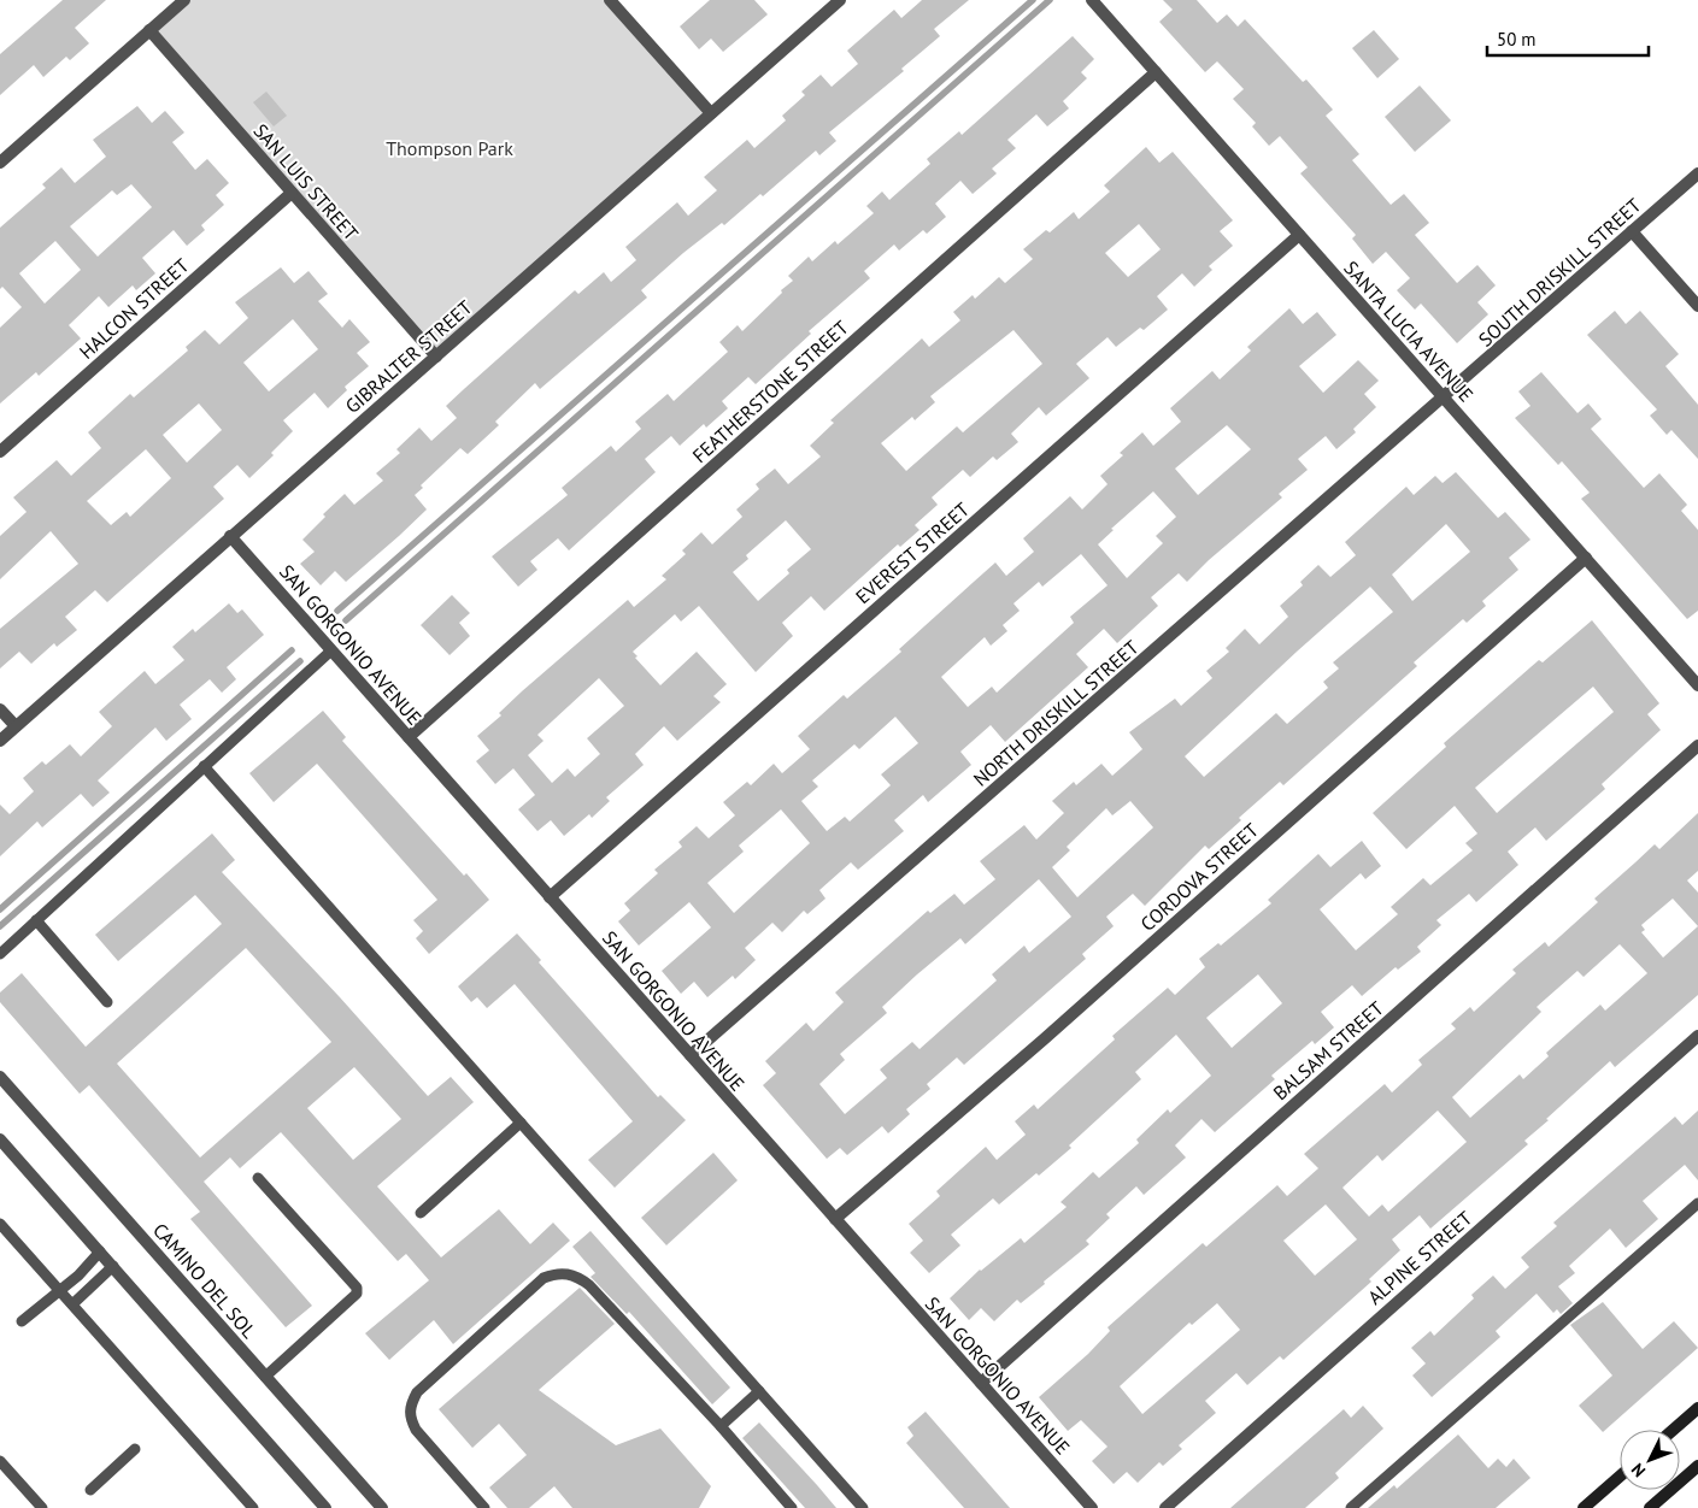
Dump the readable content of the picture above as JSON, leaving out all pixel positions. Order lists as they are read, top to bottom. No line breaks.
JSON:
{"streets":{"street":["SAN LUIS STREET","SOUTH DRISKILL STREET","HALCON STREET","SANTA LUCIA AVENUE","GIBRALTER STREET","FEATHERSTONE STREET","EVEREST STREET","SAN GORGONIO AVENUE","NORTH DRISKILL STREET","CORDOVA STREET","BALSAM STREET","ALPINE STREET","CAMINO DEL SOL"]},"crossings":[["SAN LUIS STREET","HALCON STREET"],["SAN LUIS STREET","GIBRALTER STREET"],["SOUTH DRISKILL STREET","SANTA LUCIA AVENUE"],["SOUTH DRISKILL STREET","NORTH DRISKILL STREET"],["SANTA LUCIA AVENUE","FEATHERSTONE STREET"],["SANTA LUCIA AVENUE","EVEREST STREET"],["SANTA LUCIA AVENUE","NORTH DRISKILL STREET"],["SANTA LUCIA AVENUE","CORDOVA STREET"],["GIBRALTER STREET","SAN GORGONIO AVENUE"],["FEATHERSTONE STREET","SAN GORGONIO AVENUE"],["EVEREST STREET","SAN GORGONIO AVENUE"],["SAN GORGONIO AVENUE","NORTH DRISKILL STREET"],["SAN GORGONIO AVENUE","CORDOVA STREET"],["SAN GORGONIO AVENUE","BALSAM STREET"]],"parks":["Thompson Park"],"scale_bar":"50 m","north":"bottom left"}
